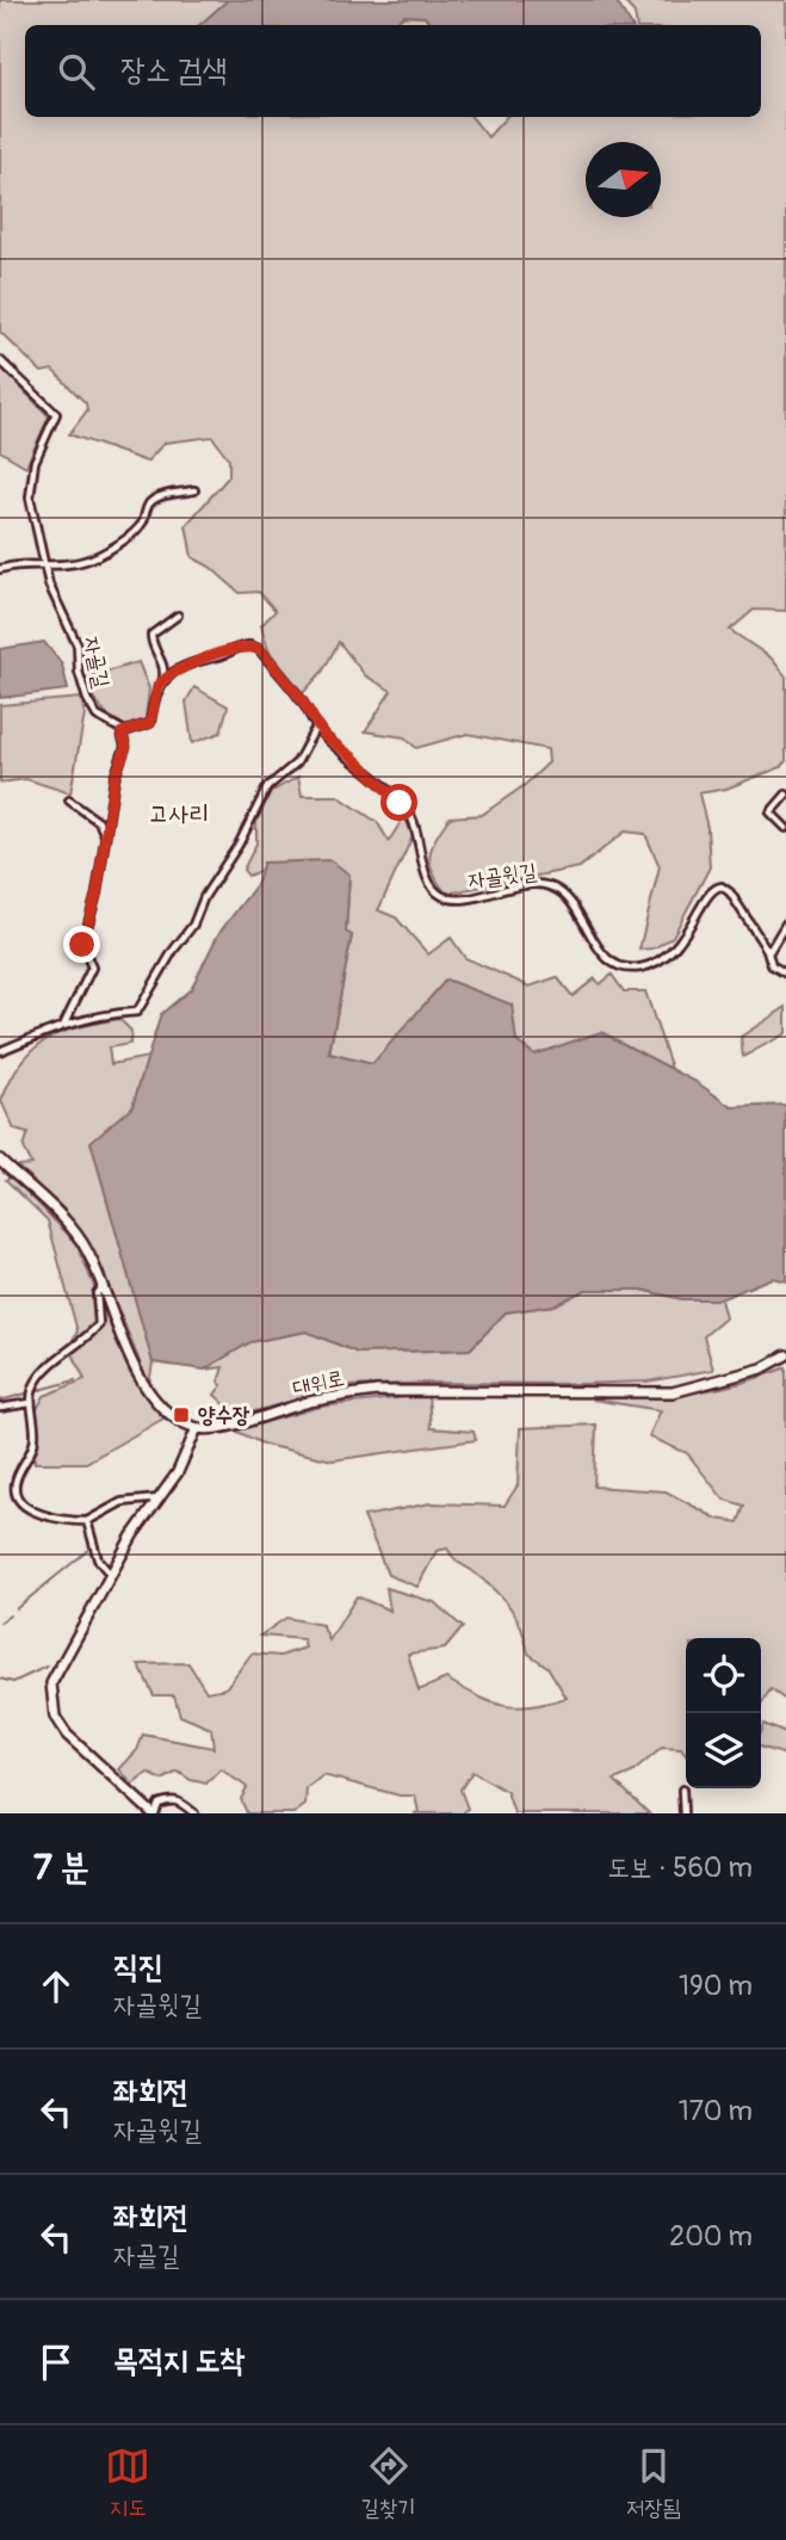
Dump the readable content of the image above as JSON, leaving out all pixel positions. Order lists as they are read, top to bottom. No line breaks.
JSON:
{"streets":{"main road":["대위로"],"street":["자골길","자골윗길"]},"districts":["고사리"],"places":{"transit":["양수장"]},"north":"right","page":{"search":"장소 검색","heading":["7 분","도보 · 560 m"],"list":[["직진","자골윗길","190 m"],["좌회전","자골윗길","170 m"],["좌회전","자골길","200 m"],"목적지 도착"],"nav":["지도","길찾기","저장됨"]}}
